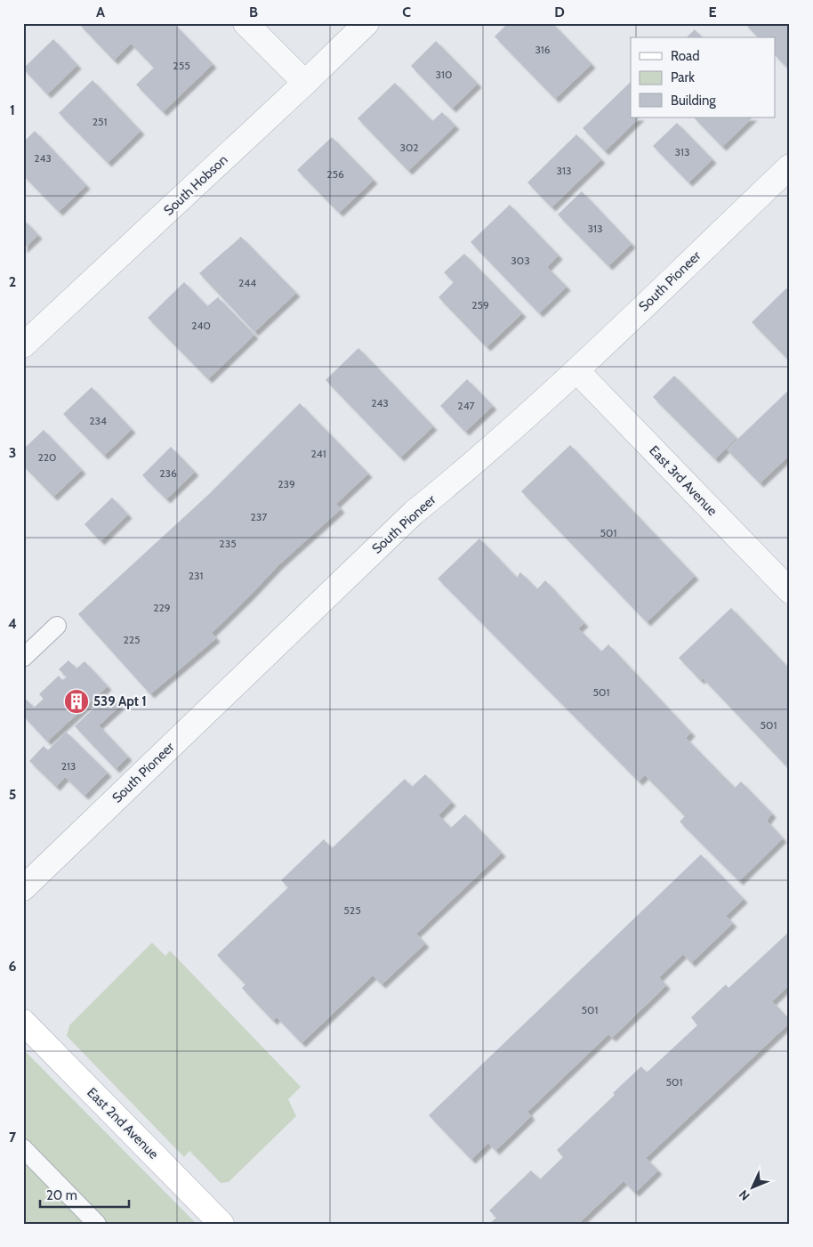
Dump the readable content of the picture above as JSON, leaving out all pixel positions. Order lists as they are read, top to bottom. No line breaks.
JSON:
{"streets":{"street":["South Hobson","South Pioneer","East 3rd Avenue","East 2nd Avenue"]},"crossings":[["South Pioneer","East 3rd Avenue"]],"places":{"building":["539 Apt 1"]},"house_numbers":["316","255","310","251","302","313","243","313","256","313","303","244","259","240","243","247","234","241","220","236","239","237","501","235","231","229","225","501","501","213","525","501","501"],"legend":["Road","Park","Building"],"scale_bar":"20 m","north":"bottom left","grid":{"columns":["A","B","C","D","E"],"rows":["1","2","3","4","5","6","7"]}}
